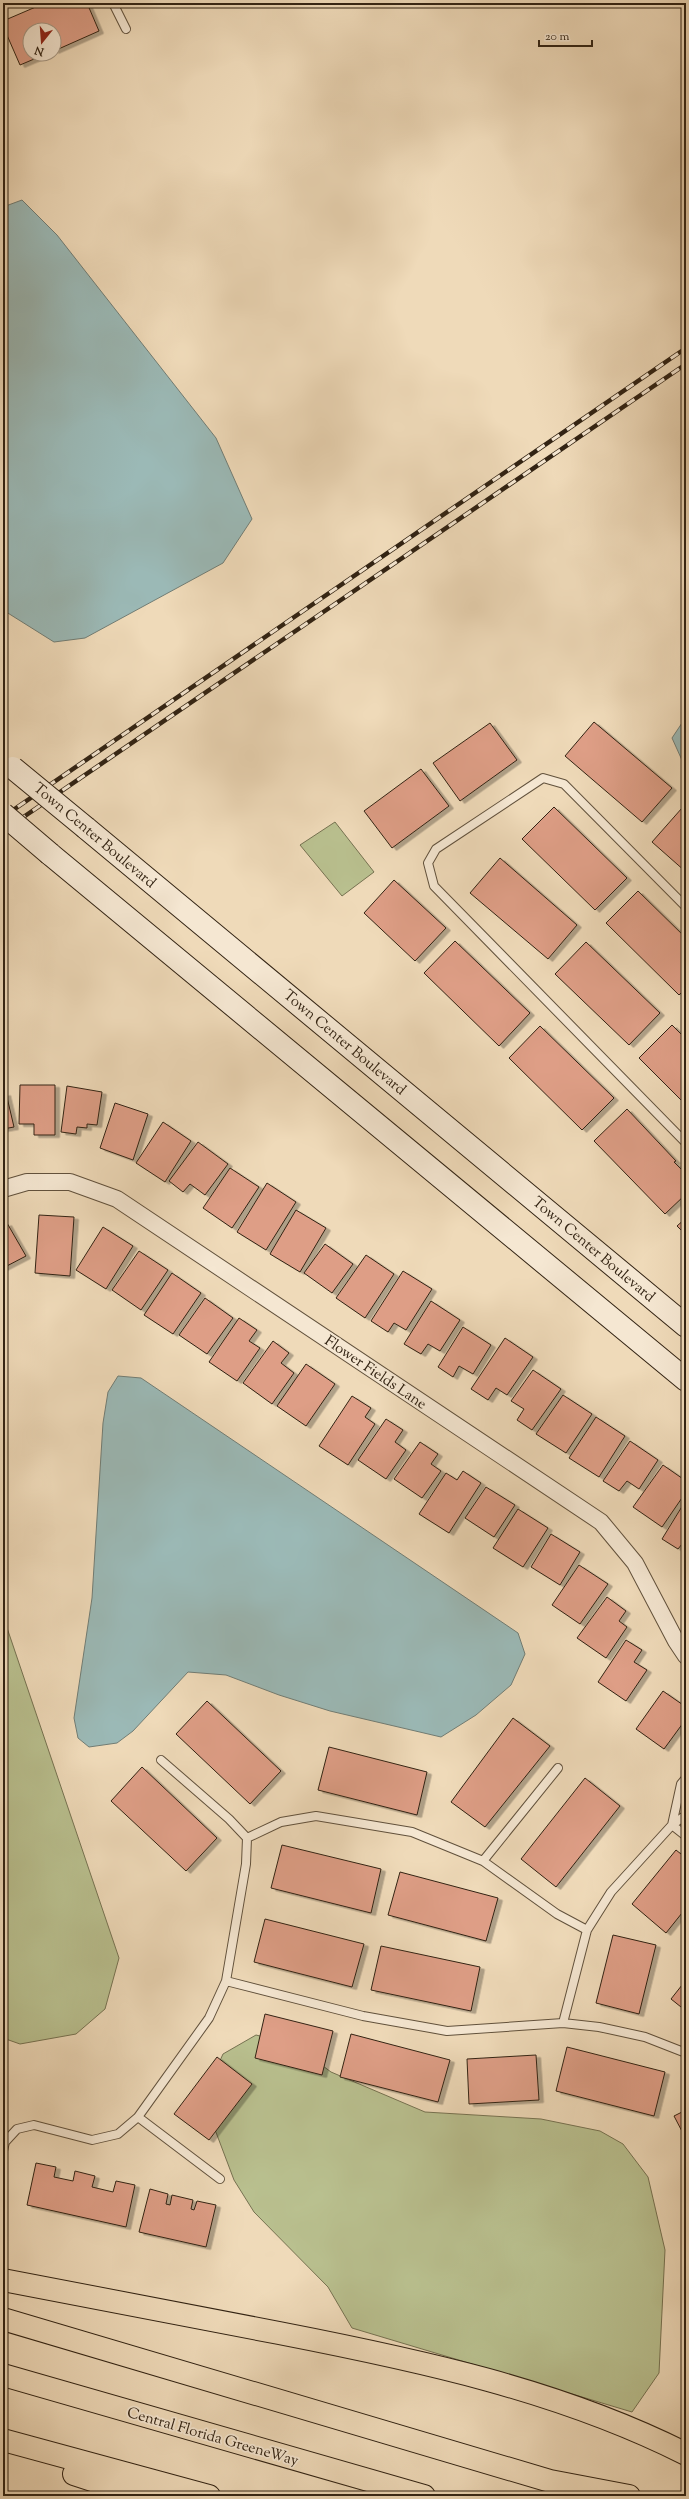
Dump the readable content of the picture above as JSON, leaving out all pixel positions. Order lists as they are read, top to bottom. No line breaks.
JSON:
{"streets":{"highway":["Central Florida GreeneWay"],"main road":["Town Center Boulevard"],"street":["Flower Fields Lane"]},"scale_bar":"20 m","north":"bottom"}
